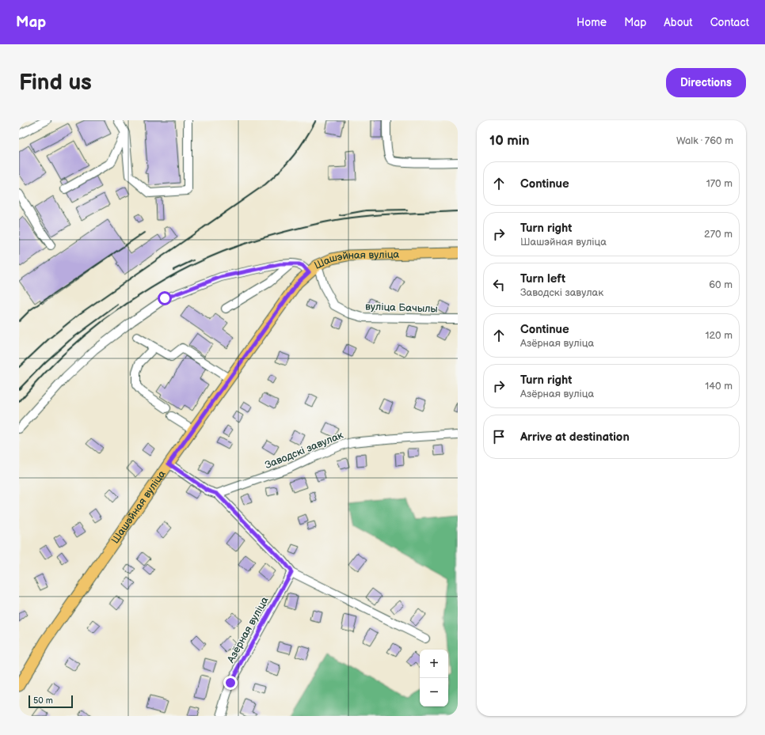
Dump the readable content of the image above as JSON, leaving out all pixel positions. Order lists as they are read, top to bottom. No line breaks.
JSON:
{"streets":{"main road":["Шашэйная вуліца"],"street":["вуліца Бачылы","Заводскі завулак","Азёрная вуліца"]},"crossings":[["Шашэйная вуліца","вуліца Бачылы"]],"scale_bar":"50 m","page":{"header":"Map","nav":["Home","Map","About","Contact"],"buttons":"Directions","title":"Find us","heading":["10 min","Walk · 760 m"],"list":[["Continue","170 m"],["Turn right","Шашэйная вуліца","270 m"],["Turn left","Заводскі завулак","60 m"],["Continue","Азёрная вуліца","120 m"],["Turn right","Азёрная вуліца","140 m"],"Arrive at destination"],"map_buttons":["+","−"],"scale":"50 m"}}
